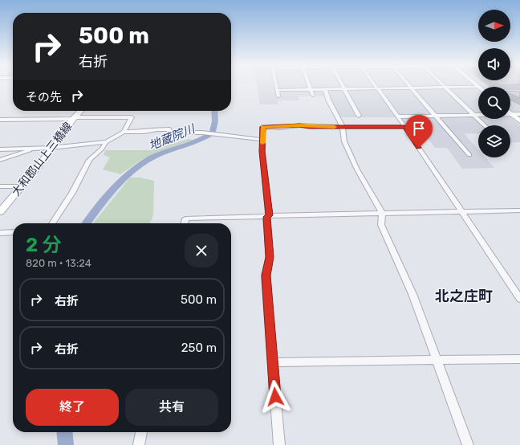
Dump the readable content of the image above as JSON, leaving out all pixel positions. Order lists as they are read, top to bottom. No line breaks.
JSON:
{"streets":{"main road":["大和郡山上三橋線"]},"districts":["北之庄町"],"water":["地蔵院川"],"north":"right","page":{"turn":["500 m","右折"],"then":"その先","heading":["2 分","820 m · 13:24"],"list":[{"name":"右折","value":"500 m"},{"name":"右折","value":"250 m"}],"buttons":["終了","共有"]}}
